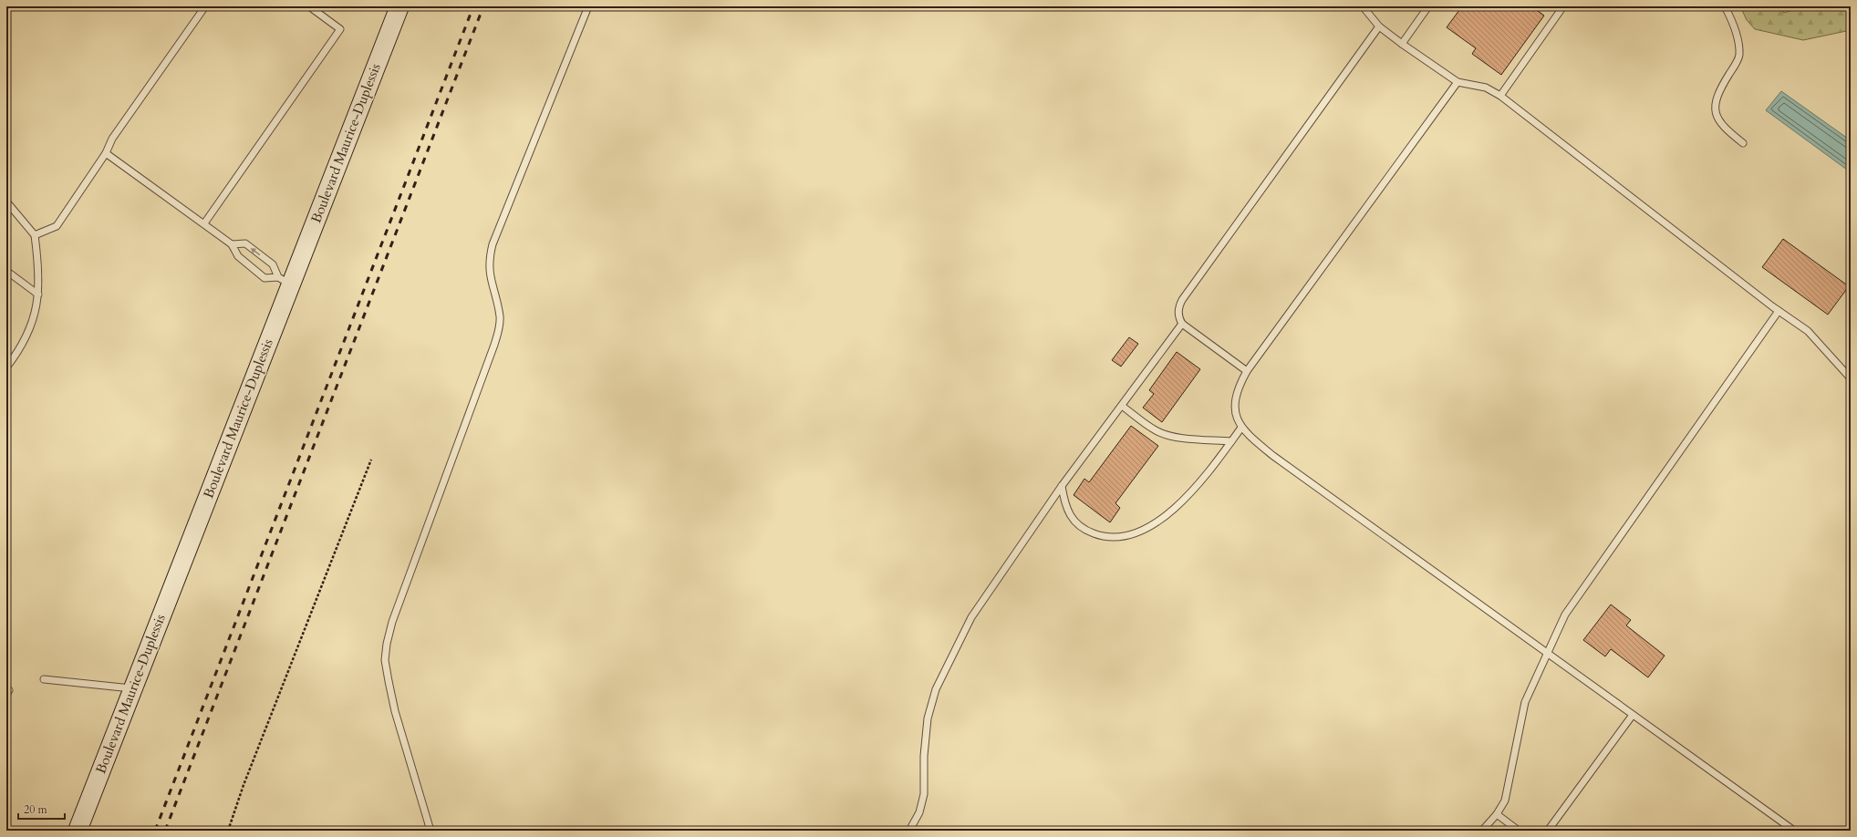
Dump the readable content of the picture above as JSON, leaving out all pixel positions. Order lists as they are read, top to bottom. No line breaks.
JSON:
{"streets":{"street":["Boulevard Maurice-Duplessis"]},"scale_bar":"20 m"}
